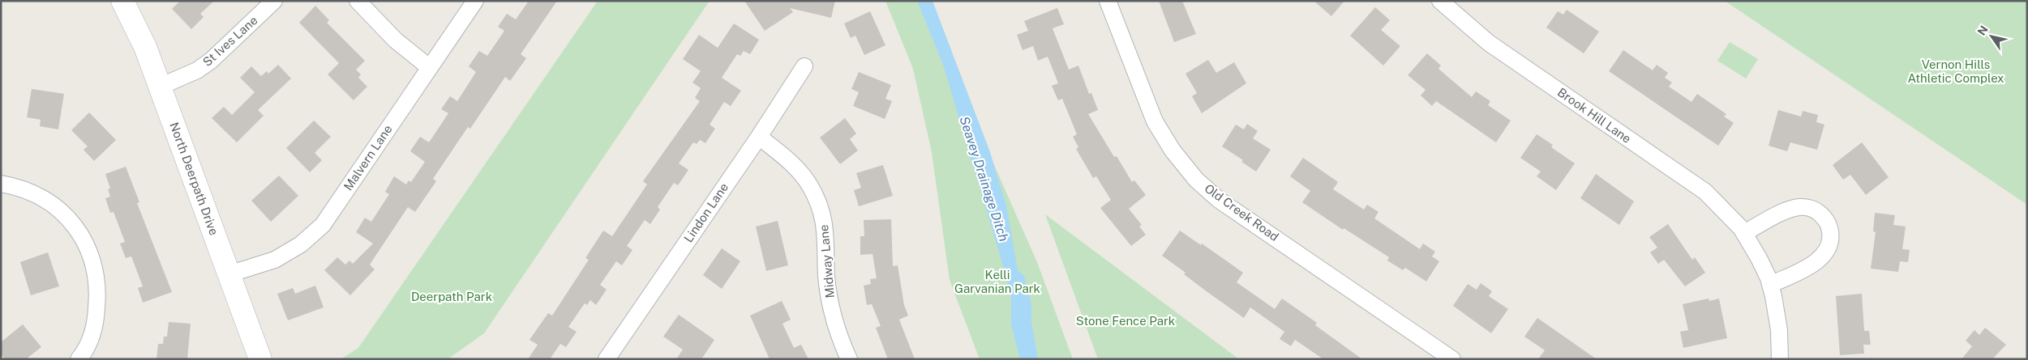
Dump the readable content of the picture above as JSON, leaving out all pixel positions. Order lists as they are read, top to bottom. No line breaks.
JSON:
{"streets":{"street":["St Ives Lane","Brook Hill Lane","Malvern Lane","North Deerpath Drive","Lindon Lane","Old Creek Road","Midway Lane"]},"crossings":[["St Ives Lane","North Deerpath Drive"],["Malvern Lane","North Deerpath Drive"],["Lindon Lane","Midway Lane"]],"water":["Seavey Drainage Ditch"],"parks":["Vernon Hills Athletic Complex","Kelli Garvanian Park","Deerpath Park","Stone Fence Park"],"north":"top left"}
